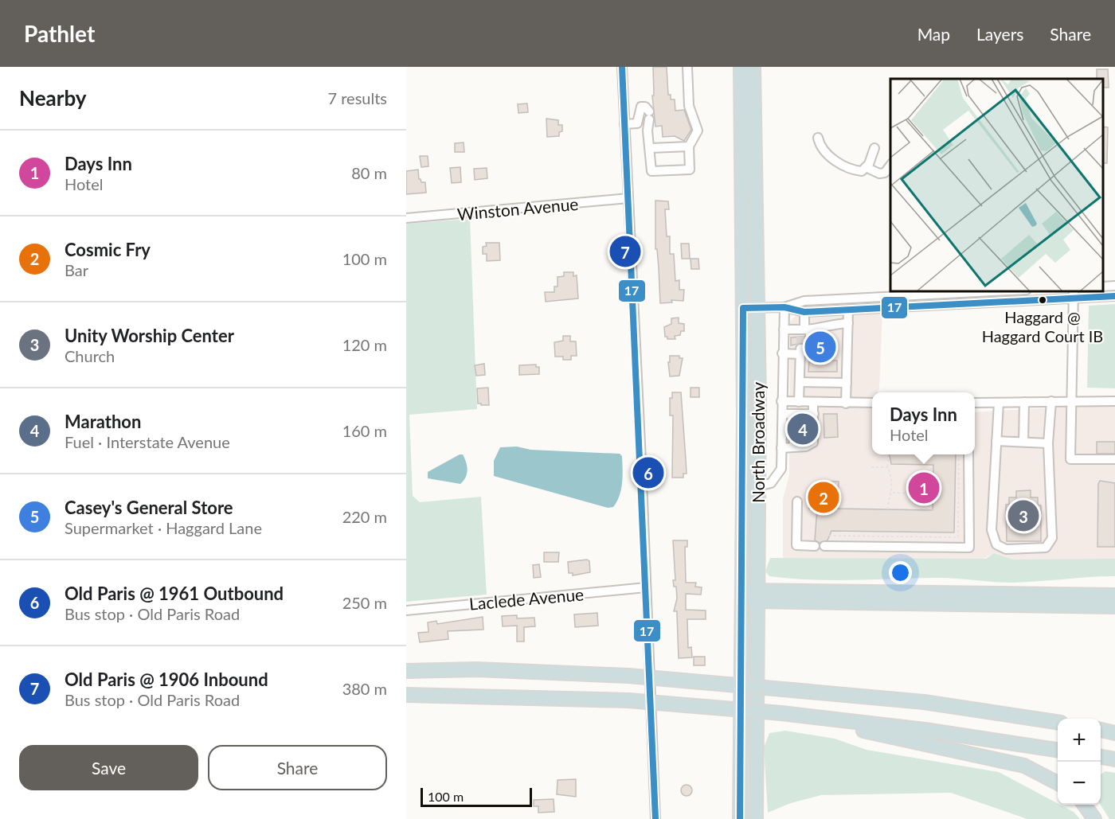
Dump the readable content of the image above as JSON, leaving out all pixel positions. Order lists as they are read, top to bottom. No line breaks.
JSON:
{"streets":{"highway":["North Broadway"],"street":["Winston Avenue","Laclede Avenue"]},"places":["Haggard @ Haggard Court IB"],"lines":["transit line 17"],"scale_bar":"100 m","page":{"header":"Pathlet","nav":["Map","Layers","Share"],"heading":["Nearby","7 results"],"list":[{"mark":"1","name":"Days Inn","note":"Hotel","value":"80 m"},{"mark":"2","name":"Cosmic Fry","note":"Bar","value":"100 m"},{"mark":"3","name":"Unity Worship Center","note":"Church","value":"120 m"},{"mark":"4","name":"Marathon","note":"Fuel · Interstate Avenue","value":"160 m"},{"mark":"5","name":"Casey's General Store","note":"Supermarket · Haggard Lane","value":"220 m"},{"mark":"6","name":"Old Paris @ 1961 Outbound","note":"Bus stop · Old Paris Road","value":"250 m"},{"mark":"7","name":"Old Paris @ 1906 Inbound","note":"Bus stop · Old Paris Road","value":"380 m"}],"pins":["7","5","4","6","1","2","3"],"popup":["Days Inn","Hotel"],"map_buttons":["+","−"],"buttons":["Save","Share"],"scale":"100 m"}}
